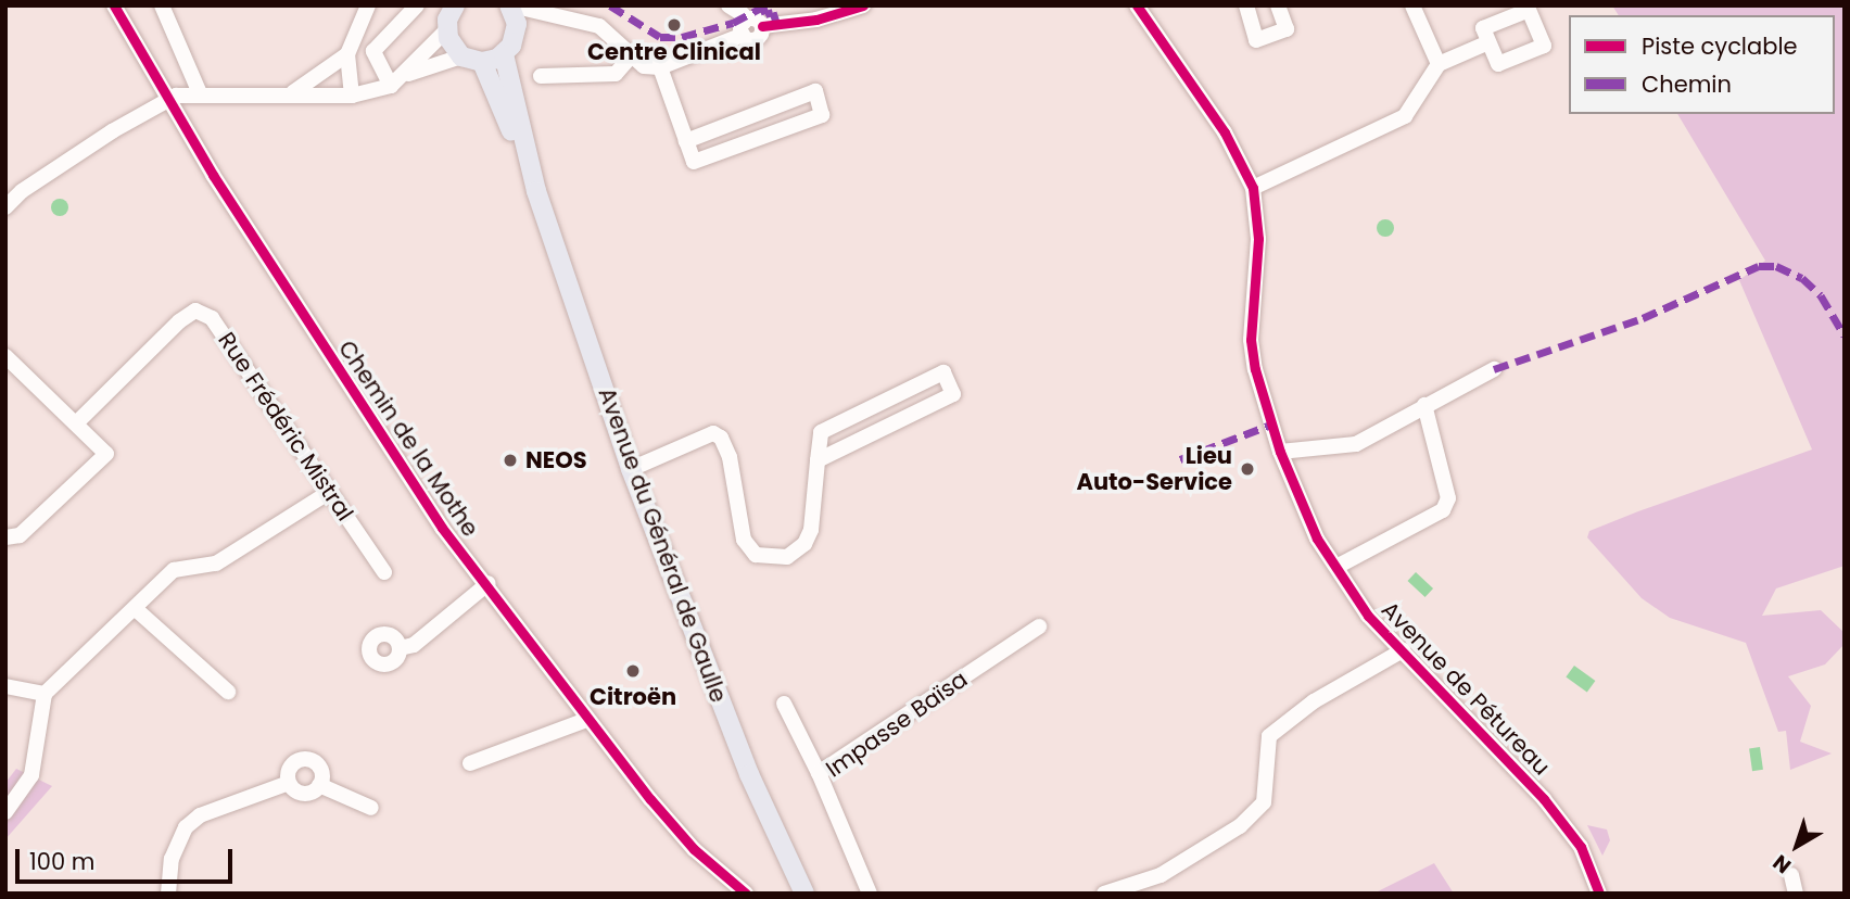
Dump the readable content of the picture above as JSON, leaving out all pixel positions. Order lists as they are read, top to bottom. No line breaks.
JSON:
{"streets":{"main road":["Avenue du Général de Gaulle"],"street":["Rue Frédéric Mistral","Chemin de la Mothe","Avenue de Pétureau","Impasse Baïsa"]},"places":["Centre Clinical","NEOS","Lieu Auto-Service","Citroën"],"legend":["Piste cyclable","Chemin"],"scale_bar":"100 m","north":"bottom left"}
